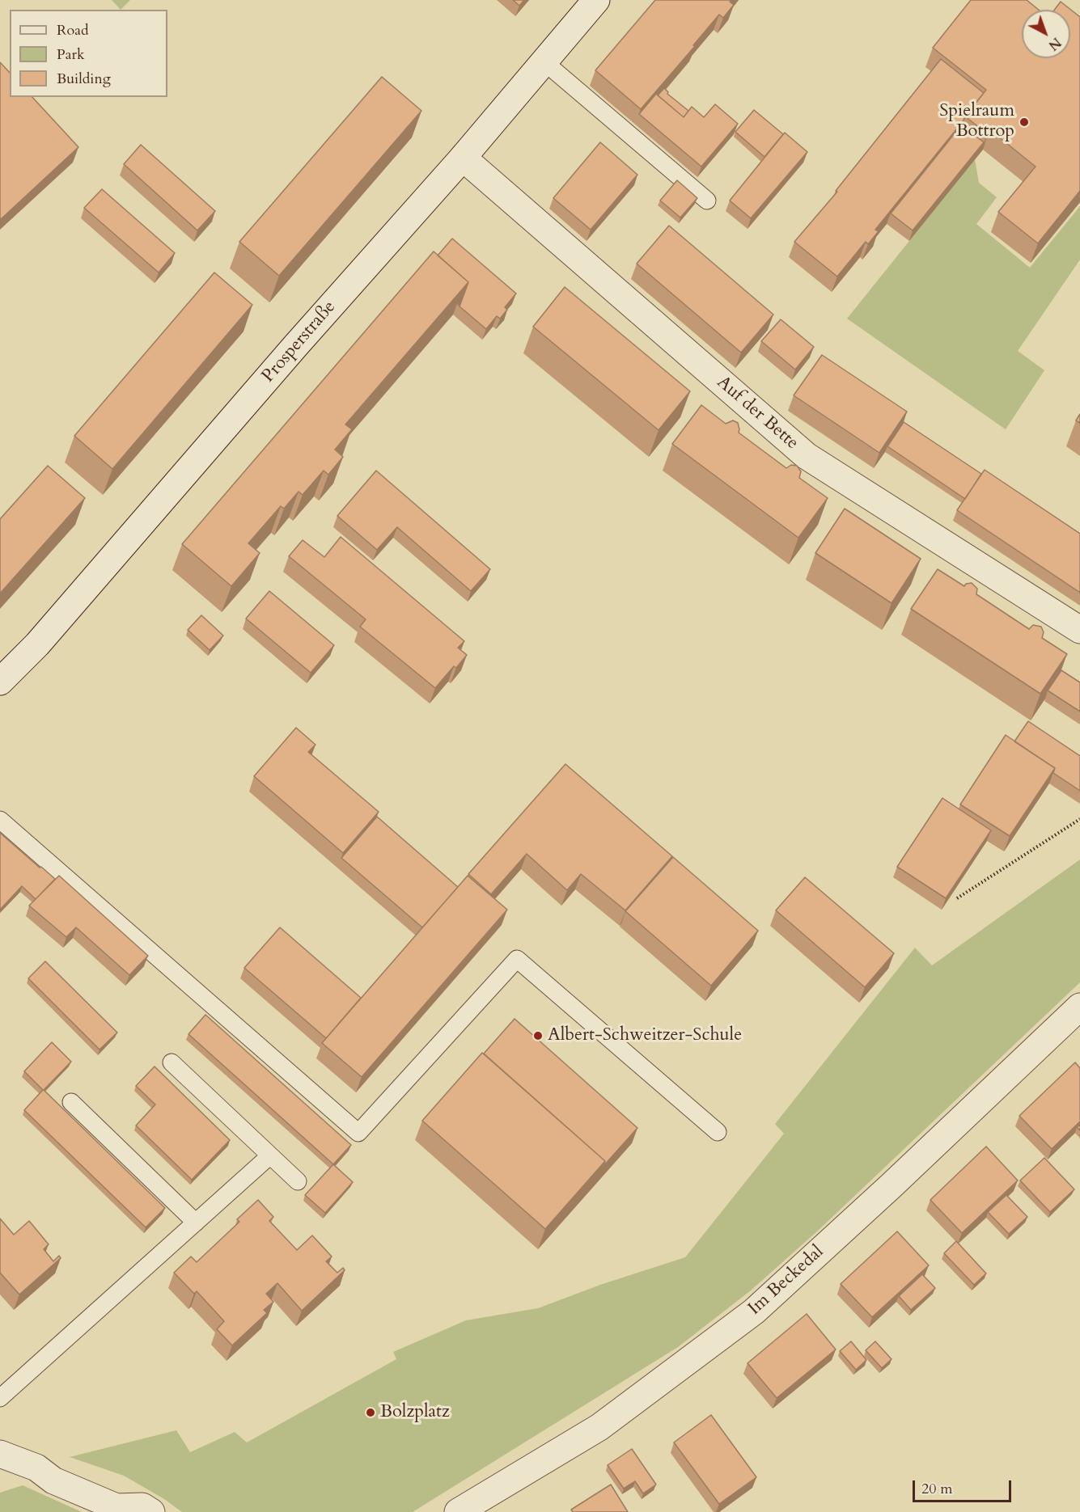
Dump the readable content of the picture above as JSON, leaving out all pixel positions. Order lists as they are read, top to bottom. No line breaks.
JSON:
{"streets":{"street":["Prosperstraße","Auf der Bette","Im Beckedal"]},"crossings":[["Prosperstraße","Auf der Bette"]],"places":["Spielraum Bottrop","Albert-Schweitzer-Schule","Bolzplatz"],"legend":["Road","Park","Building"],"scale_bar":"20 m","north":"bottom right"}
